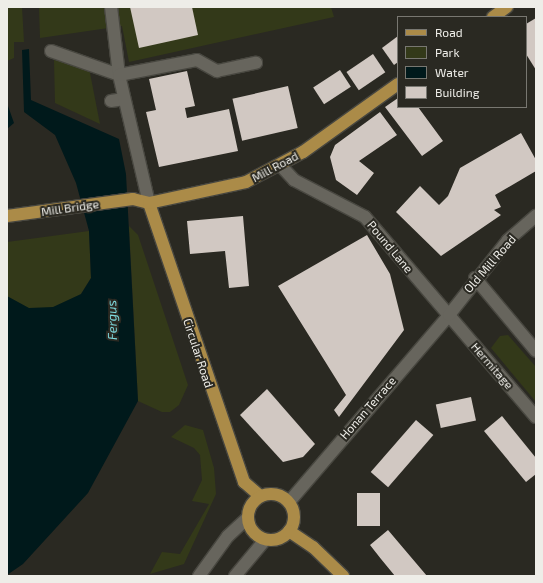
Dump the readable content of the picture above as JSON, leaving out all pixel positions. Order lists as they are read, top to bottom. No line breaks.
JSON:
{"streets":{"main road":["Mill Road","Mill Bridge","Circular Road"],"street":["Pound Lane","Old Mill Road","Hermitage","Honan Terrace"]},"crossings":[["Mill Road","Mill Bridge"],["Mill Road","Pound Lane"],["Mill Road","Circular Road"],["Pound Lane","Old Mill Road"],["Pound Lane","Hermitage"],["Pound Lane","Honan Terrace"],["Old Mill Road","Hermitage"],["Old Mill Road","Honan Terrace"],["Circular Road","Honan Terrace"],["Hermitage","Honan Terrace"]],"water":["Fergus"],"legend":["Road","Park","Water","Building"]}
